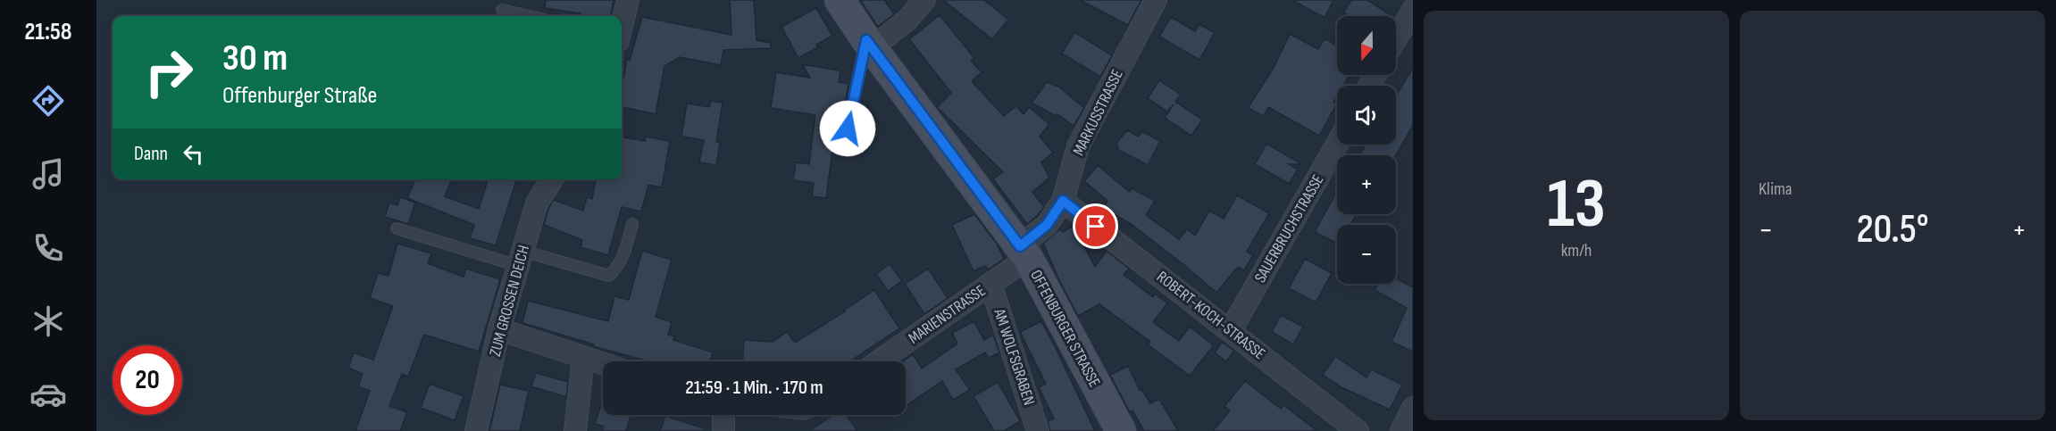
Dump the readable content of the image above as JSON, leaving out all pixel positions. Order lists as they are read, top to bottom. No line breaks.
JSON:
{"streets":{"street":["MARKUSSTRASSE","SAUERBRUCHSTRASSE","ZUM GROSSEN DEICH","MARIENSTRASSE","ROBERT-KOCH-STRASSE","OFFENBURGER STRASSE","AM WOLFSGRABEN"]},"crossings":[["MARKUSSTRASSE","MARIENSTRASSE"],["MARKUSSTRASSE","ROBERT-KOCH-STRASSE"],["MARKUSSTRASSE","OFFENBURGER STRASSE"],["SAUERBRUCHSTRASSE","ROBERT-KOCH-STRASSE"],["MARIENSTRASSE","OFFENBURGER STRASSE"],["MARIENSTRASSE","AM WOLFSGRABEN"]],"north":"bottom","page":{"tabs":"21:58","tile":[["13","km/h"],"Klima"],"map_buttons":["+","−"],"turn":["30 m","Offenburger Straße"],"then":"Dann","heat":["−","20.5°","+"],"limit":"20","trip":"21:59 · 1 Min. · 170 m"}}
